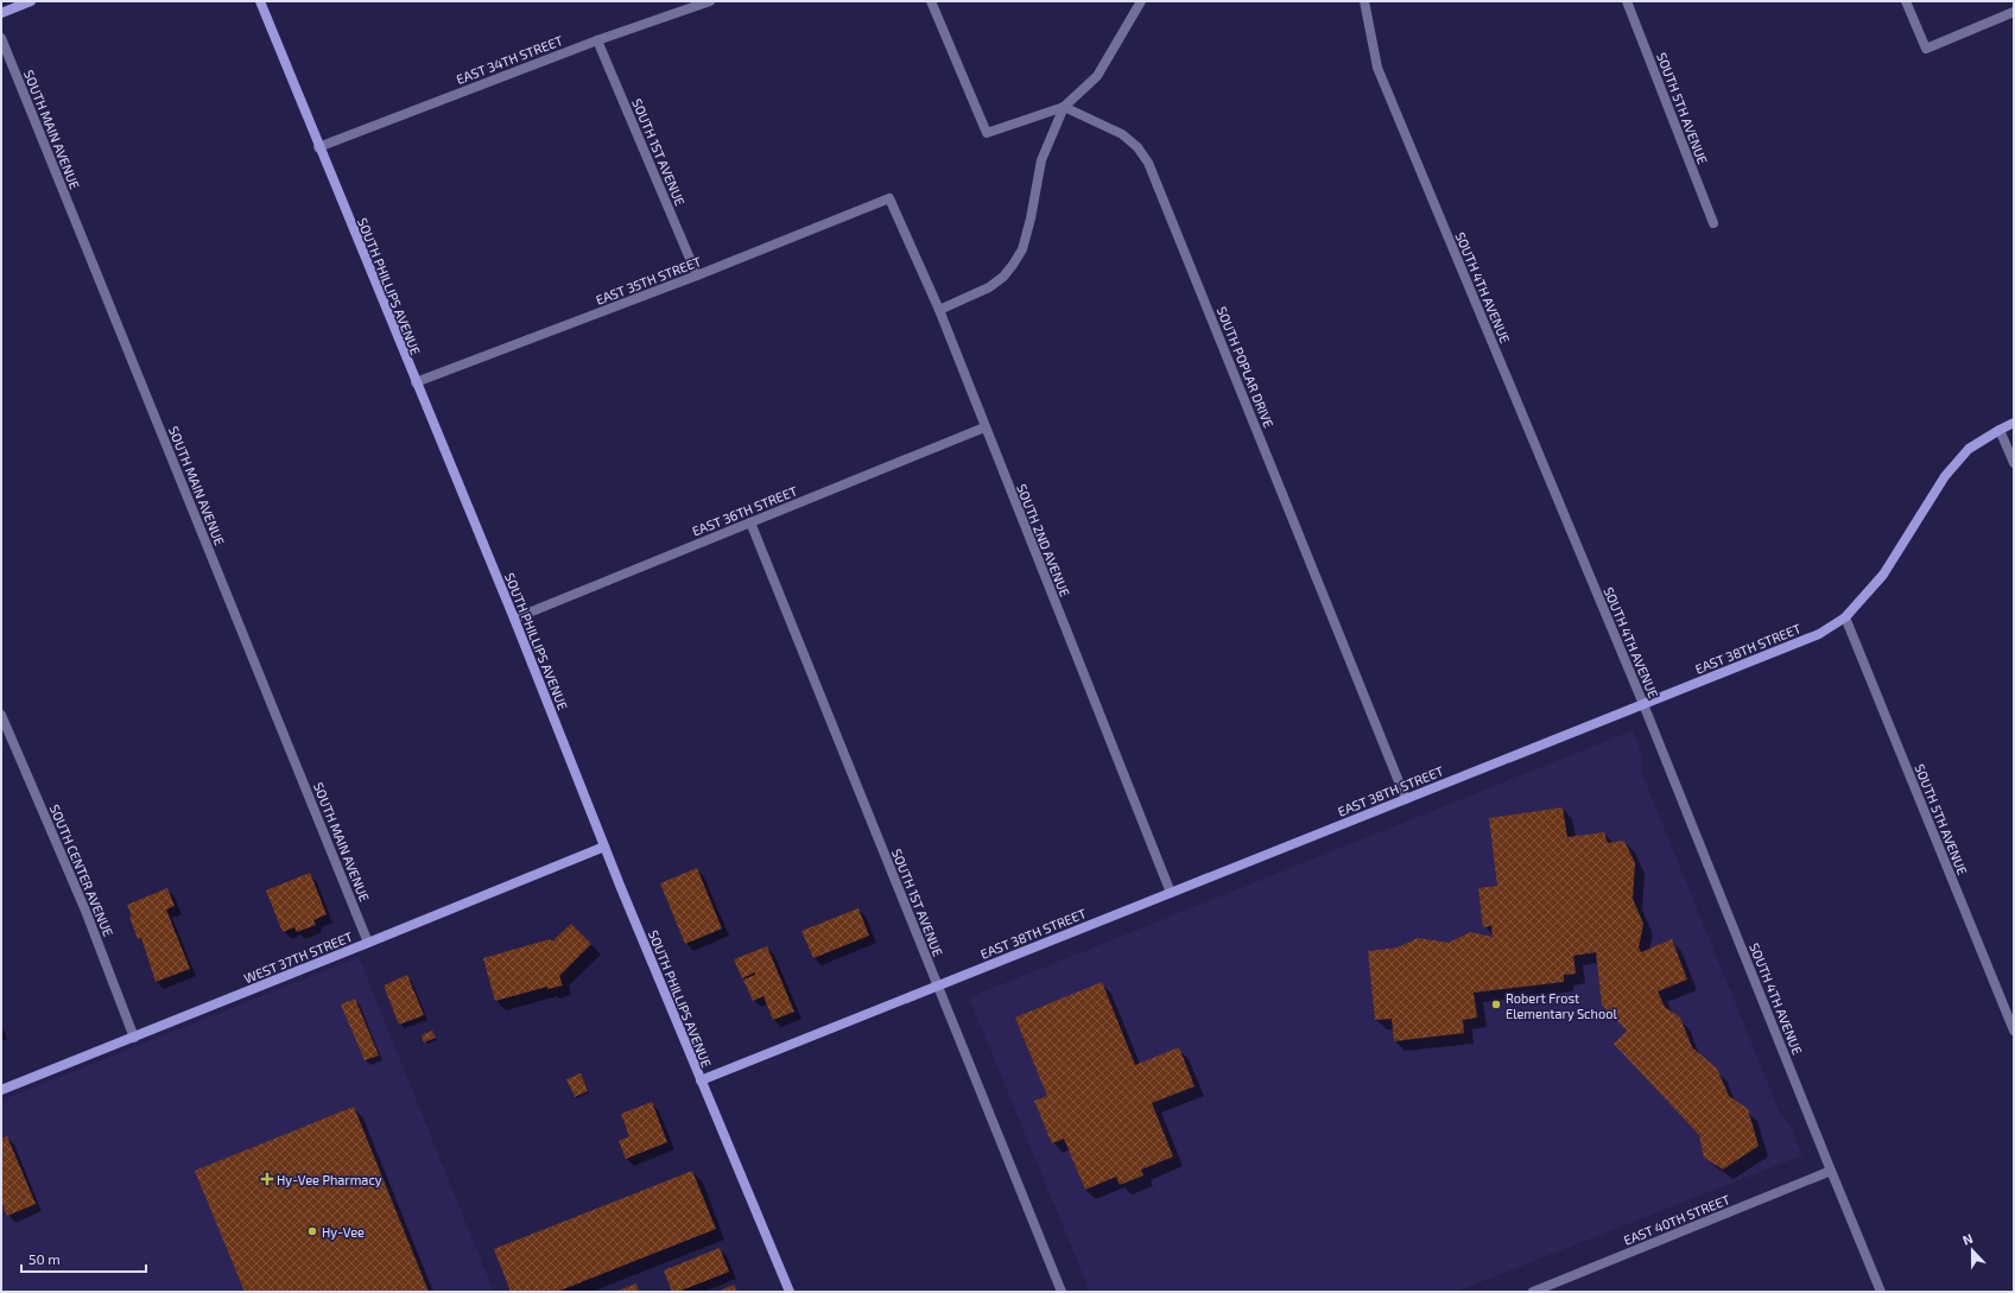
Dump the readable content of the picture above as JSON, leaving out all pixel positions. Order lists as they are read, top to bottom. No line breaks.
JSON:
{"streets":{"street":["EAST 34TH STREET","SOUTH 5TH AVENUE","SOUTH MAIN AVENUE","SOUTH 1ST AVENUE","EAST 35TH STREET","SOUTH PHILLIPS AVENUE","SOUTH 4TH AVENUE","SOUTH POPLAR DRIVE","EAST 36TH STREET","SOUTH 2ND AVENUE","EAST 38TH STREET","SOUTH CENTER AVENUE","WEST 37TH STREET","EAST 40TH STREET"]},"crossings":[["EAST 34TH STREET","SOUTH 1ST AVENUE"],["EAST 34TH STREET","SOUTH PHILLIPS AVENUE"],["SOUTH 5TH AVENUE","EAST 38TH STREET"],["SOUTH MAIN AVENUE","WEST 37TH STREET"],["SOUTH 1ST AVENUE","EAST 35TH STREET"],["SOUTH 1ST AVENUE","EAST 36TH STREET"],["SOUTH 1ST AVENUE","EAST 38TH STREET"],["EAST 35TH STREET","SOUTH PHILLIPS AVENUE"],["EAST 35TH STREET","SOUTH 2ND AVENUE"],["SOUTH PHILLIPS AVENUE","EAST 36TH STREET"],["SOUTH PHILLIPS AVENUE","EAST 38TH STREET"],["SOUTH PHILLIPS AVENUE","WEST 37TH STREET"],["SOUTH 4TH AVENUE","EAST 38TH STREET"],["SOUTH 4TH AVENUE","EAST 40TH STREET"],["SOUTH POPLAR DRIVE","EAST 38TH STREET"],["EAST 36TH STREET","SOUTH 2ND AVENUE"],["SOUTH 2ND AVENUE","EAST 38TH STREET"],["SOUTH CENTER AVENUE","WEST 37TH STREET"]],"places":{"other":["Robert Frost Elementary School","Hy-Vee"],"health":["Hy-Vee Pharmacy"]},"scale_bar":"50 m","north":"top"}
